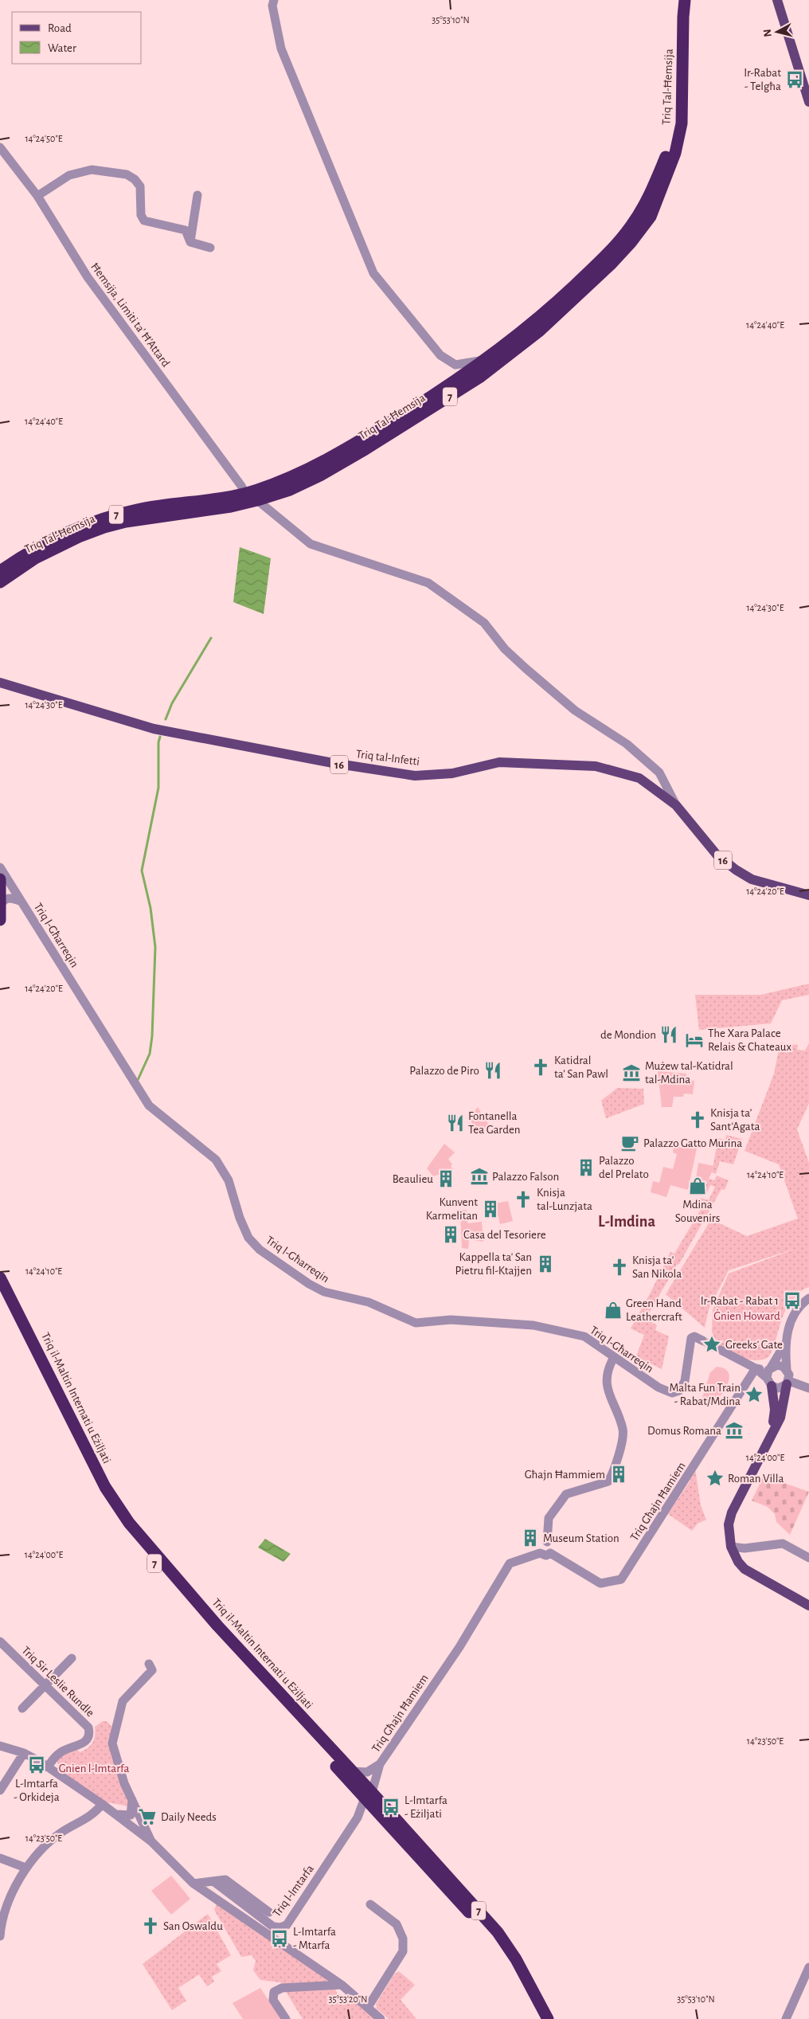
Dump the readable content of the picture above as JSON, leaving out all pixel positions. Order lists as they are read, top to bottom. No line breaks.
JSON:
{"streets":{"highway":["Triq Tal-Ħemsija","7","Triq il-Maltin Internati u Eżiljati"],"main road":["Triq tal-Infetti","16"],"street":["Ħemsija, Limiti ta' Ħ'Attard","Triq l-Għarreqin","Triq Għajn Ħamiem","Triq Sir Leslie Rundle","Triq l-Imtarfa"]},"crossings":[["Triq Tal-Ħemsija","Ħemsija, Limiti ta' Ħ'Attard"],["Triq il-Maltin Internati u Eżiljati","Triq Għajn Ħamiem"],["Triq il-Maltin Internati u Eżiljati","Triq l-Imtarfa"],["Triq Għajn Ħamiem","Triq l-Imtarfa"]],"districts":["L-Imdina"],"parks":["Ġnien Howard","Gnien l-Imtarfa"],"places":{"bus stop":["Ir-Rabat - Telgħa","Ir-Rabat - Rabat 1","L-Imtarfa - Orkideja","L-Imtarfa - Eżiljati","L-Imtarfa - Mtarfa"],"restaurant":["de Mondion","Palazzo de Piro","Fontanella Tea Garden"],"hotel":["The Xara Palace Relais & Chateaux"],"church":["Katidral ta’ San Pawl","Knisja ta’ Sant'Agata","Knisja tal-Lunzjata","Knisja ta’ San Nikola","San Oswaldu"],"museum":["Mużew tal-Katidral tal-Mdina","Palazzo Falson","Domus Romana"],"cafe":["Palazzo Gatto Murina"],"building":["Palazzo del Prelato","Beaulieu","Kunvent Karmelitan","Casa del Tesoriere","Kappella ta' San Pietru fil-Ktajjen","Għajn Ħammiem","Museum Station"],"shop":["Mdina Souvenirs","Green Hand Leathercraft"],"place":["Greeks' Gate","Malta Fun Train - Rabat/Mdina","Roman Villa"],"supermarket":["Daily Needs"]},"legend":["Road","Water"],"north":"left","coordinates":["35°53'10\"N","14°24'50\"E","14°24'40\"E","14°24'30\"E","14°24'20\"E","14°24'10\"E","14°24'00\"E","14°23'50\"E","35°53'20\"N"]}
